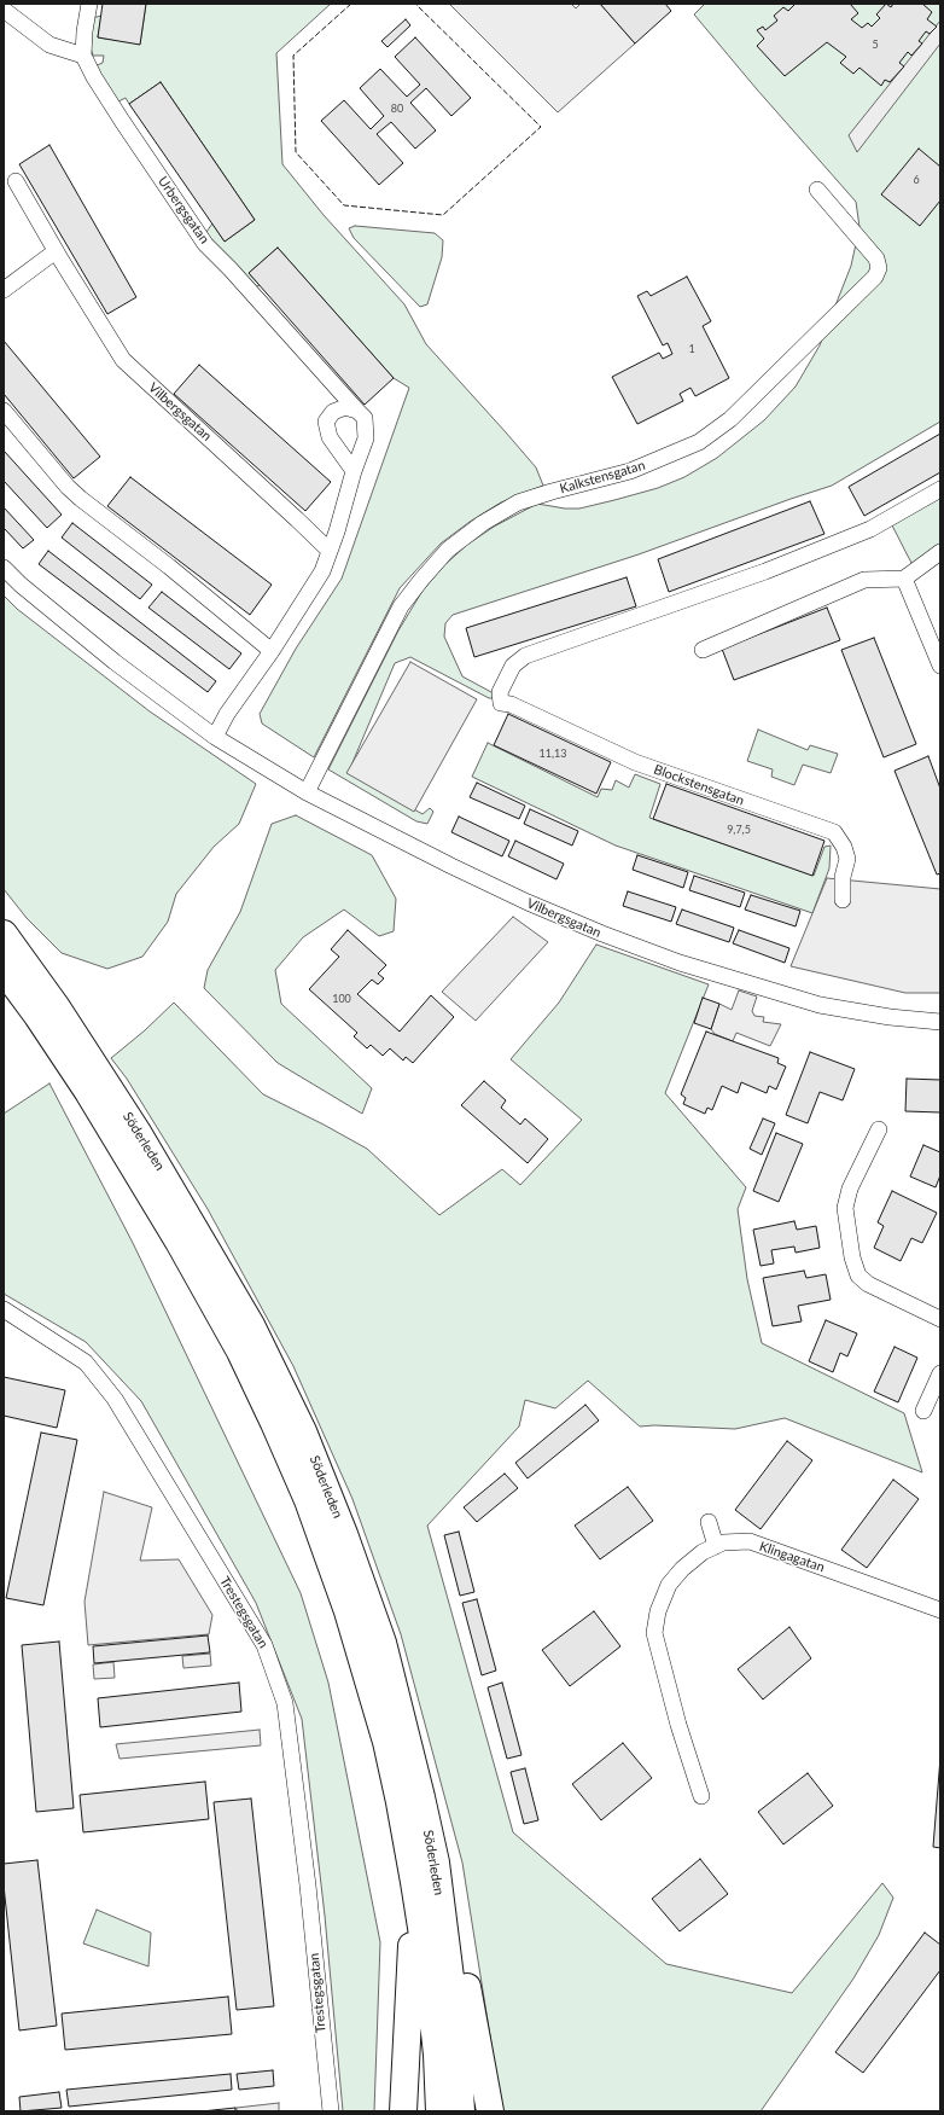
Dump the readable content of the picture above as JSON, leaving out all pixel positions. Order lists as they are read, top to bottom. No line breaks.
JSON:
{"streets":{"highway":["Söderleden"],"street":["Urbergsgatan","Vilbergsgatan","Kalkstensgatan","Blockstensgatan","Klingagatan","Trestegsgatan"]},"crossings":[["Vilbergsgatan","Kalkstensgatan"]],"house_numbers":["5","80","6","1","11,13","9,7,5","100"]}
